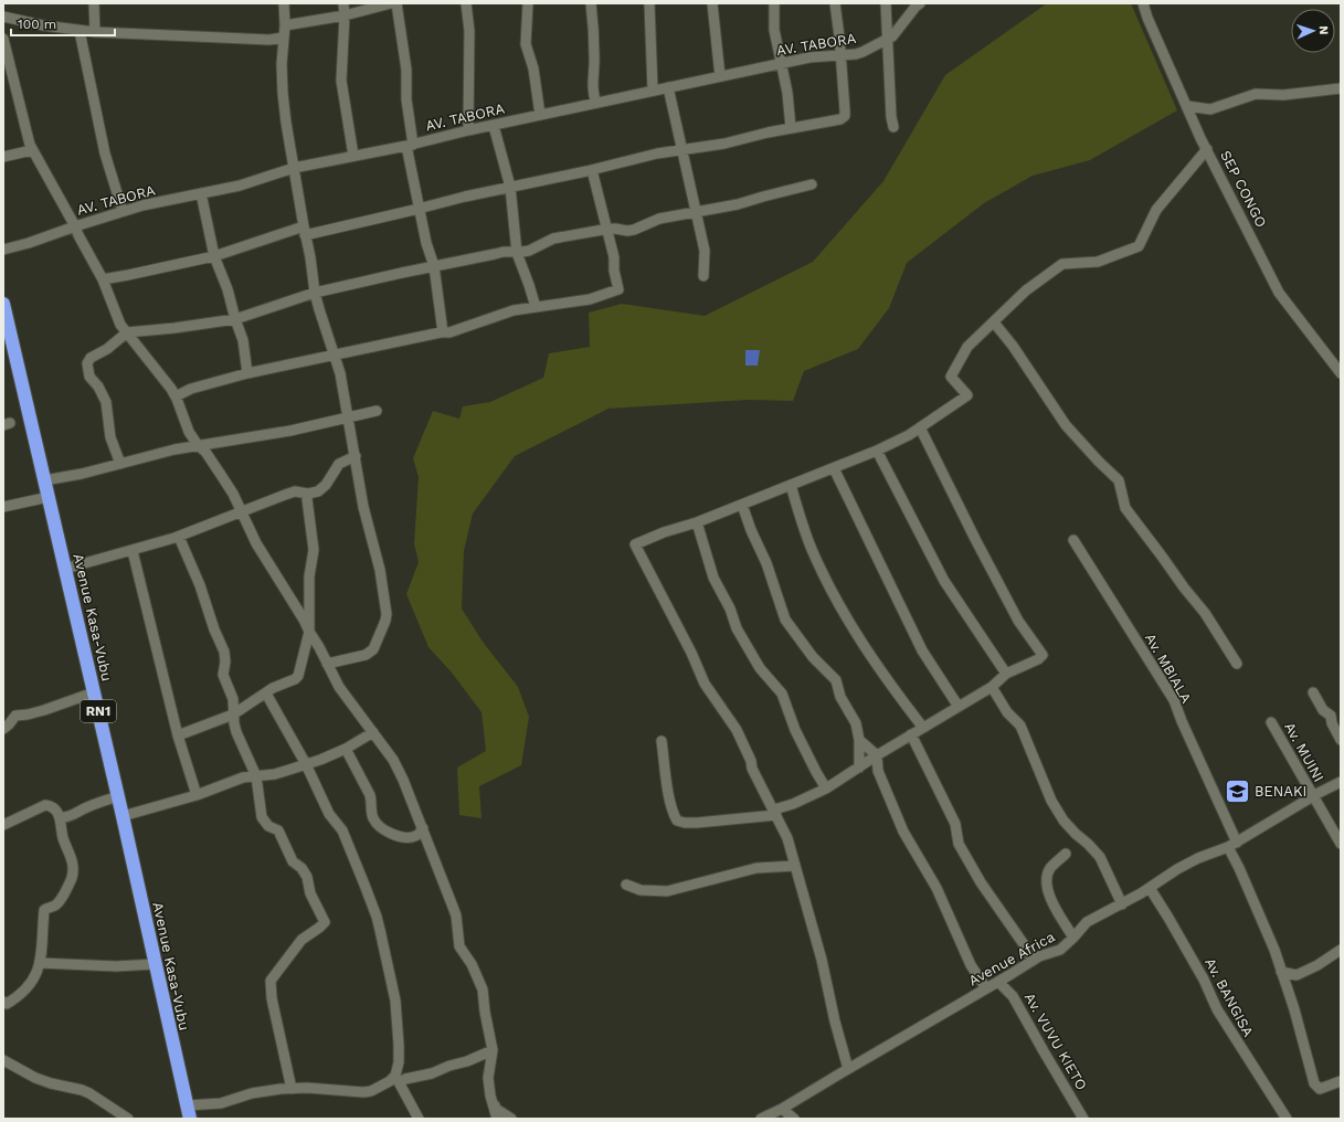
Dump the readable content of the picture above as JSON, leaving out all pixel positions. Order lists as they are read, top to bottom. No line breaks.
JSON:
{"streets":{"highway":["Avenue Kasa-Vubu","RN1"],"street":["AV. TABORA","SEP CONGO","Av. MBIALA","Av. MUINI","Avenue Africa","Av. BANGISA","Av. VUVU KIETO"]},"crossings":[["Av. MBIALA","Avenue Africa"],["Av. MUINI","Avenue Africa"],["Avenue Africa","Av. BANGISA"],["Avenue Africa","Av. VUVU KIETO"]],"places":{"school or university":["BENAKI"]},"scale_bar":"100 m","north":"right"}
